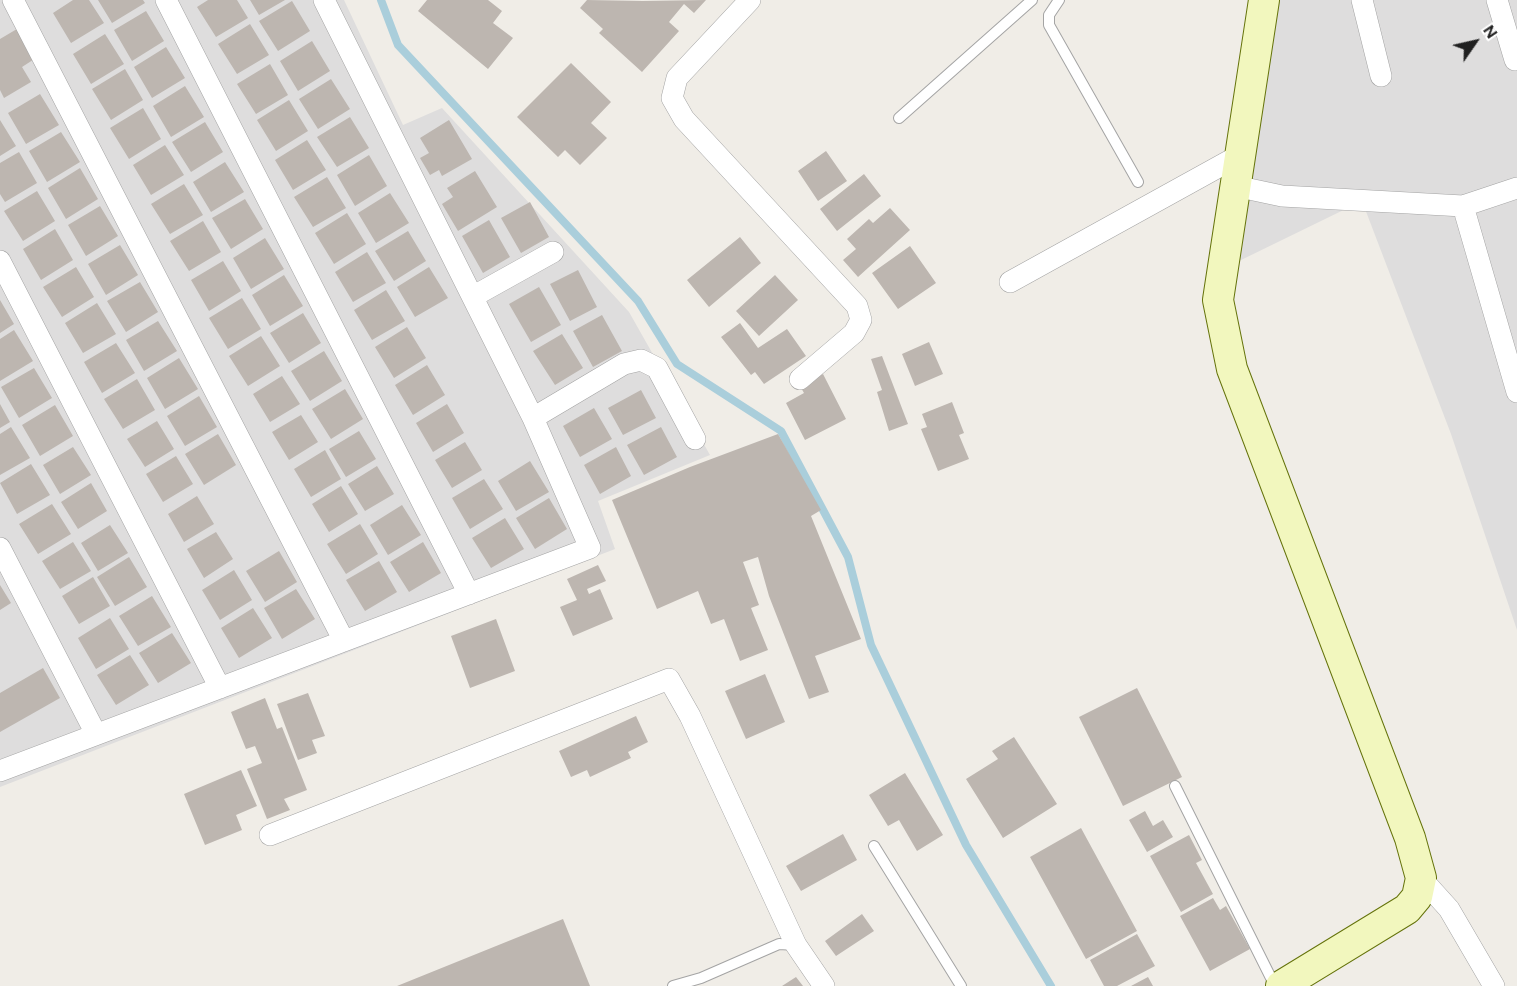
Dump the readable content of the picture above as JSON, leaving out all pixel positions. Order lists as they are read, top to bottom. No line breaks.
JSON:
{"north":"top right"}
